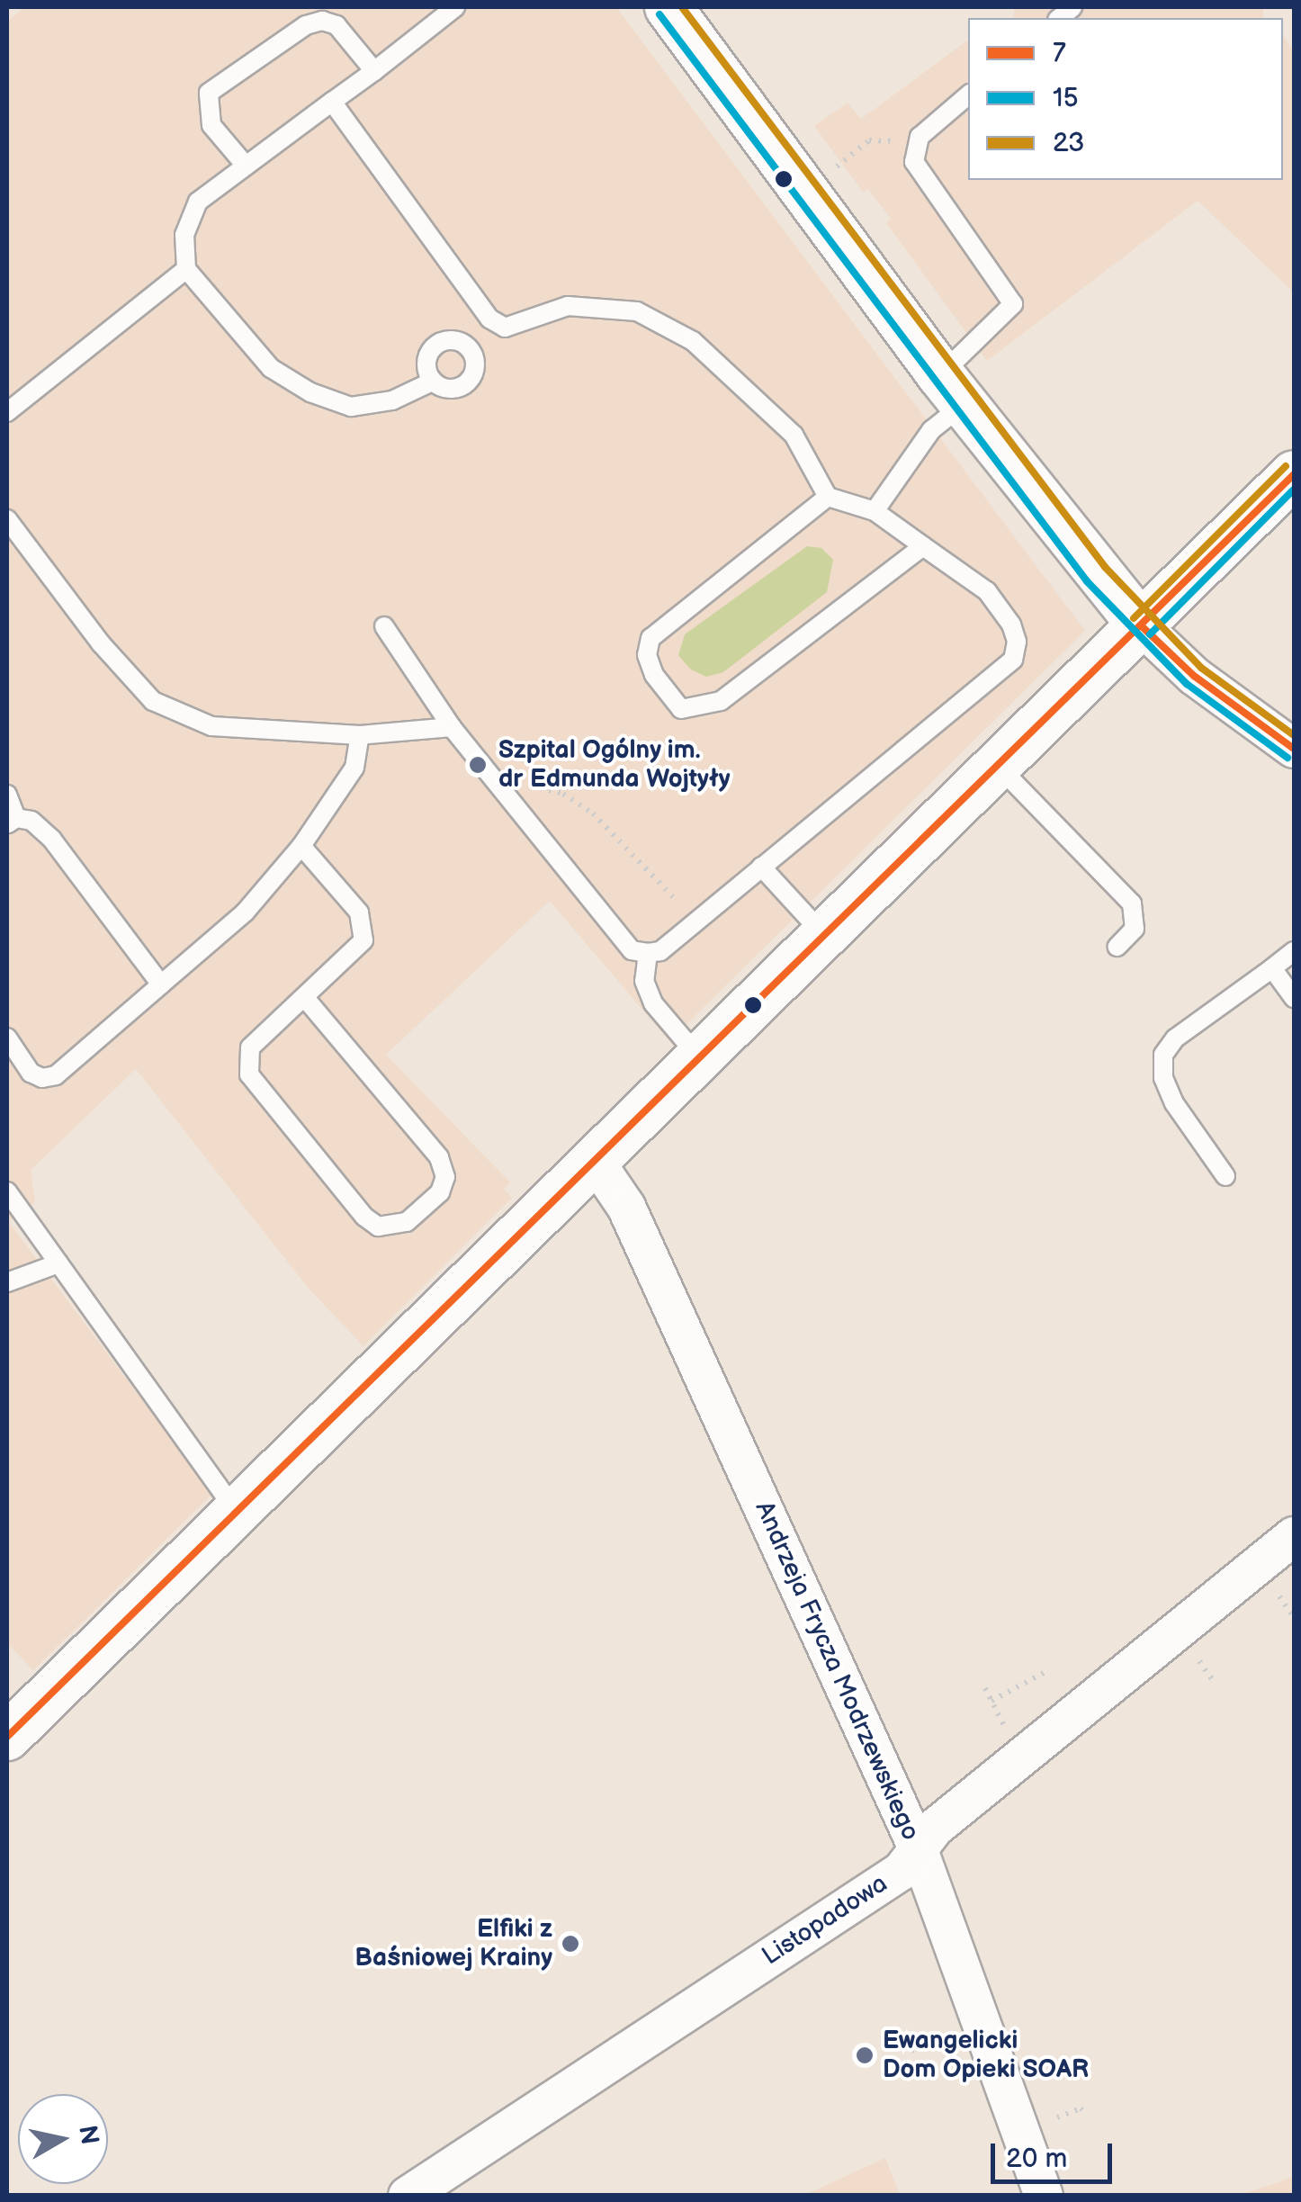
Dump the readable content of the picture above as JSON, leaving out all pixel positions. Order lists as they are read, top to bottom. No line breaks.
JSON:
{"streets":{"street":["Andrzeja Frycza Modrzewskiego","Listopadowa"]},"crossings":[["Andrzeja Frycza Modrzewskiego","Listopadowa"]],"places":["Szpital Ogólny im. dr Edmunda Wojtyły","Elfiki z Baśniowej Krainy","Ewangelicki Dom Opieki SOAR"],"lines":["transit line 23","transit line 15","transit line 7"],"legend":["7","15","23"],"scale_bar":"20 m","north":"right"}
